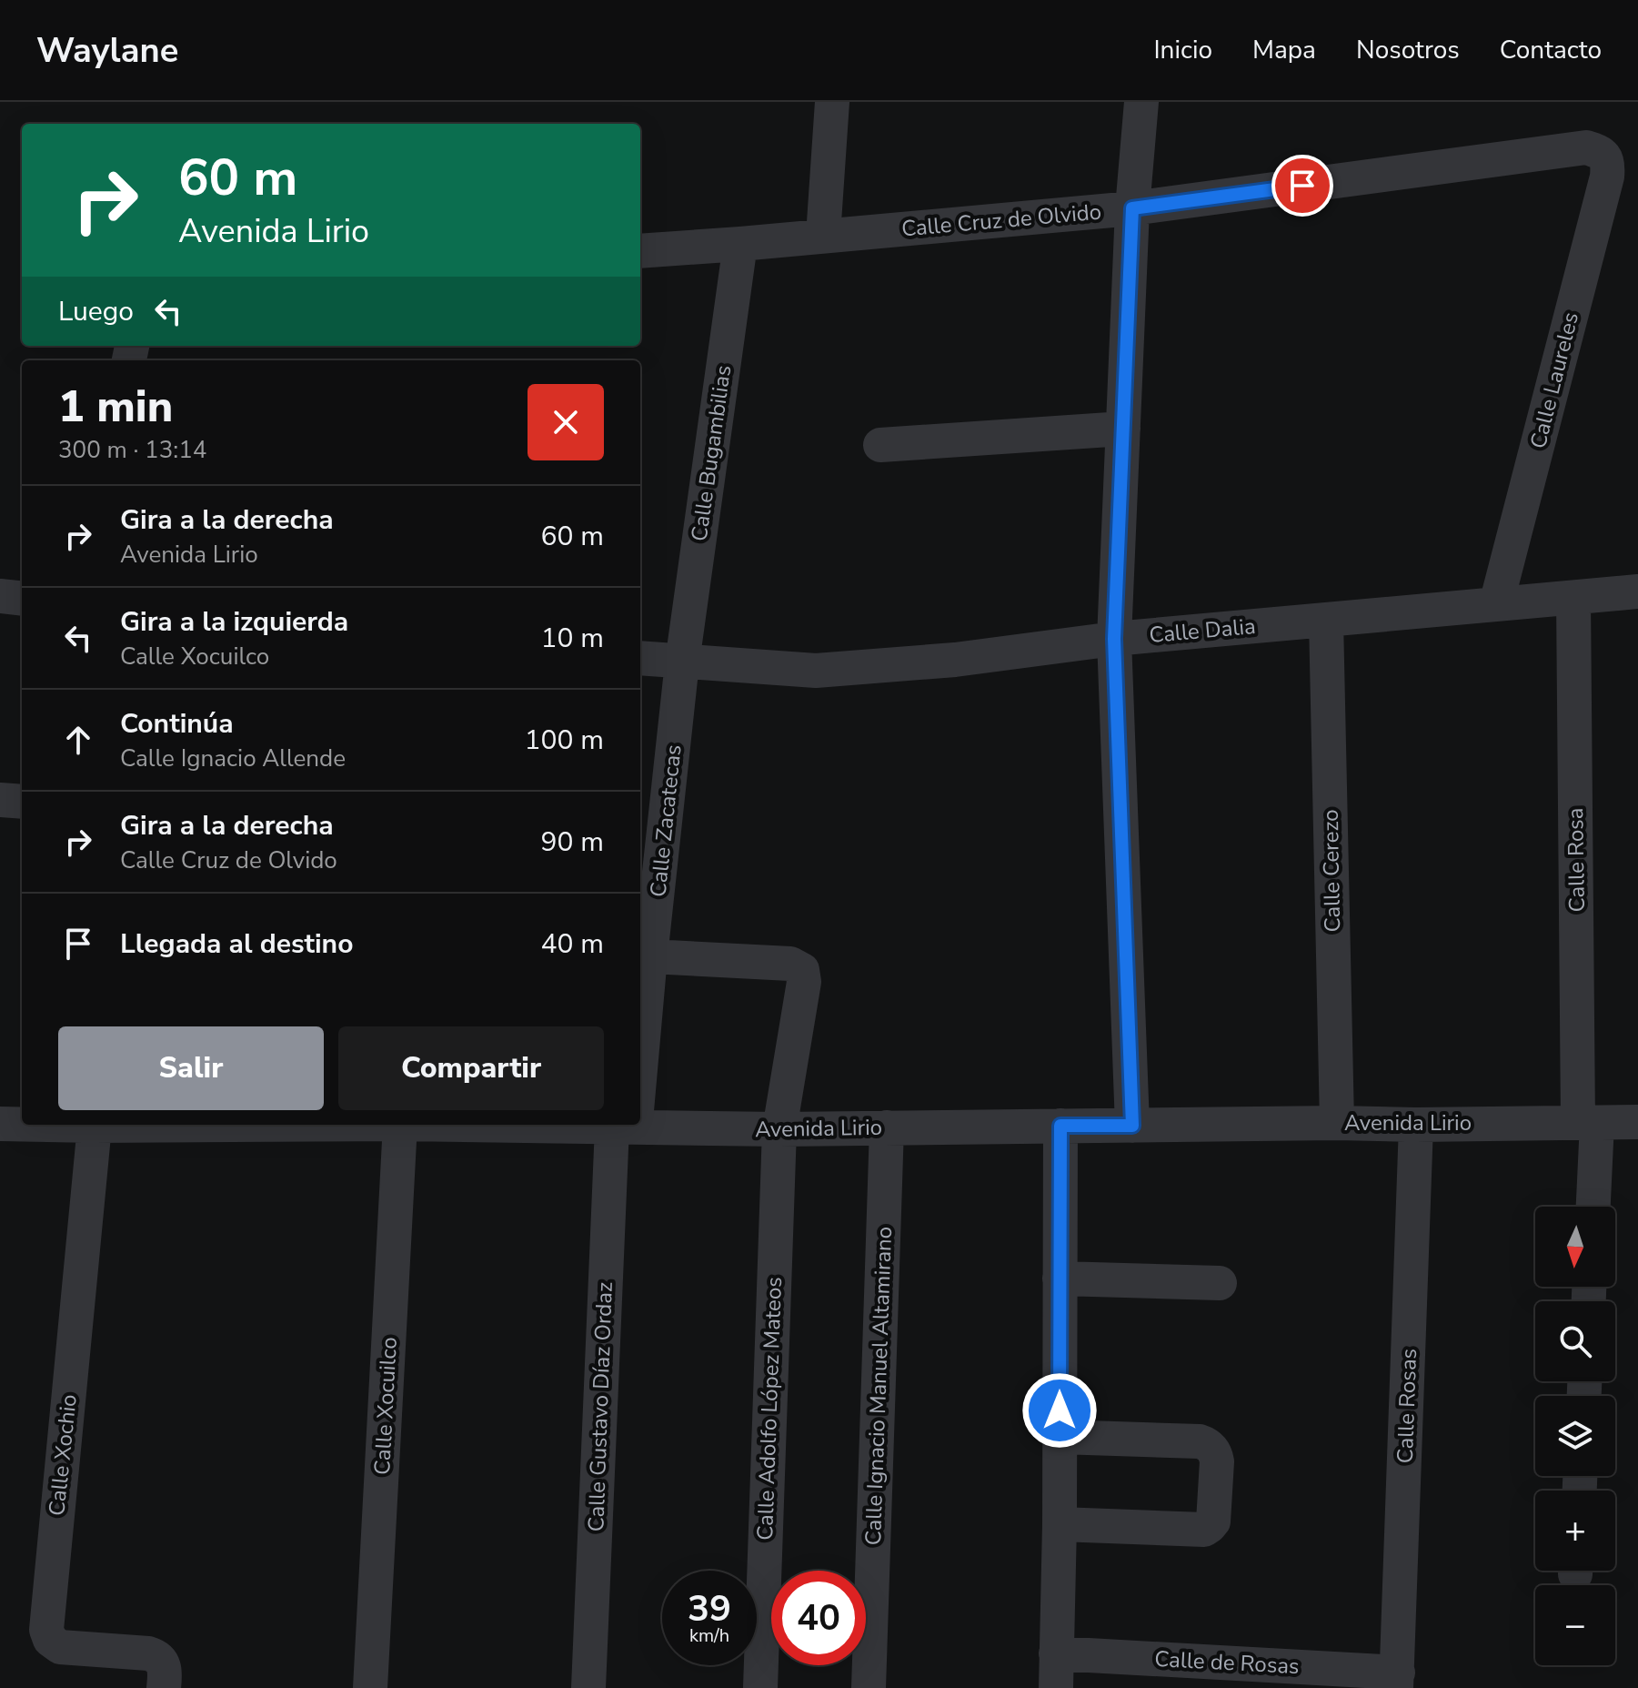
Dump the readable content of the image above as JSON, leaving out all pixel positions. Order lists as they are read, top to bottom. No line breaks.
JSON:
{"streets":{"street":["Calle Cruz de Olvido","Calle Laureles","Calle Bugambilias","Calle Dalia","Calle Zacatecas","Calle Rosa","Calle Cerezo","Avenida Lirio","Calle Ignacio Manuel Altamirano","Calle Xocuilco","Calle Rosas","Calle Gustavo Díaz Ordaz","Calle Adolfo López Mateos","Calle Xochio","Calle de Rosas"]},"crossings":[["Calle Cruz de Olvido","Calle Laureles"],["Calle Cruz de Olvido","Calle Bugambilias"],["Calle Laureles","Calle Dalia"],["Calle Bugambilias","Calle Dalia"],["Calle Bugambilias","Calle Zacatecas"],["Calle Dalia","Calle Zacatecas"],["Calle Dalia","Calle Rosa"],["Calle Dalia","Calle Cerezo"],["Calle Zacatecas","Calle Adolfo López Mateos"],["Calle Rosa","Avenida Lirio"],["Calle Cerezo","Avenida Lirio"],["Avenida Lirio","Calle Ignacio Manuel Altamirano"],["Avenida Lirio","Calle Rosas"],["Avenida Lirio","Calle Adolfo López Mateos"],["Avenida Lirio","Calle Xochio"],["Calle Rosas","Calle de Rosas"]],"north":"bottom","page":{"header":"Waylane","nav":["Inicio","Mapa","Nosotros","Contacto"],"turn":["60 m","Avenida Lirio"],"then":"Luego","heading":["1 min","300 m · 13:14"],"list":[{"name":"Gira a la derecha","note":"Avenida Lirio","value":"60 m"},{"name":"Gira a la izquierda","note":"Calle Xocuilco","value":"10 m"},{"name":"Continúa","note":"Calle Ignacio Allende","value":"100 m"},{"name":"Gira a la derecha","note":"Calle Cruz de Olvido","value":"90 m"},{"name":"Llegada al destino","value":"40 m"}],"buttons":["Salir","Compartir"],"map_buttons":["+","−"],"speed":"39 km/h","limit":"40"}}
